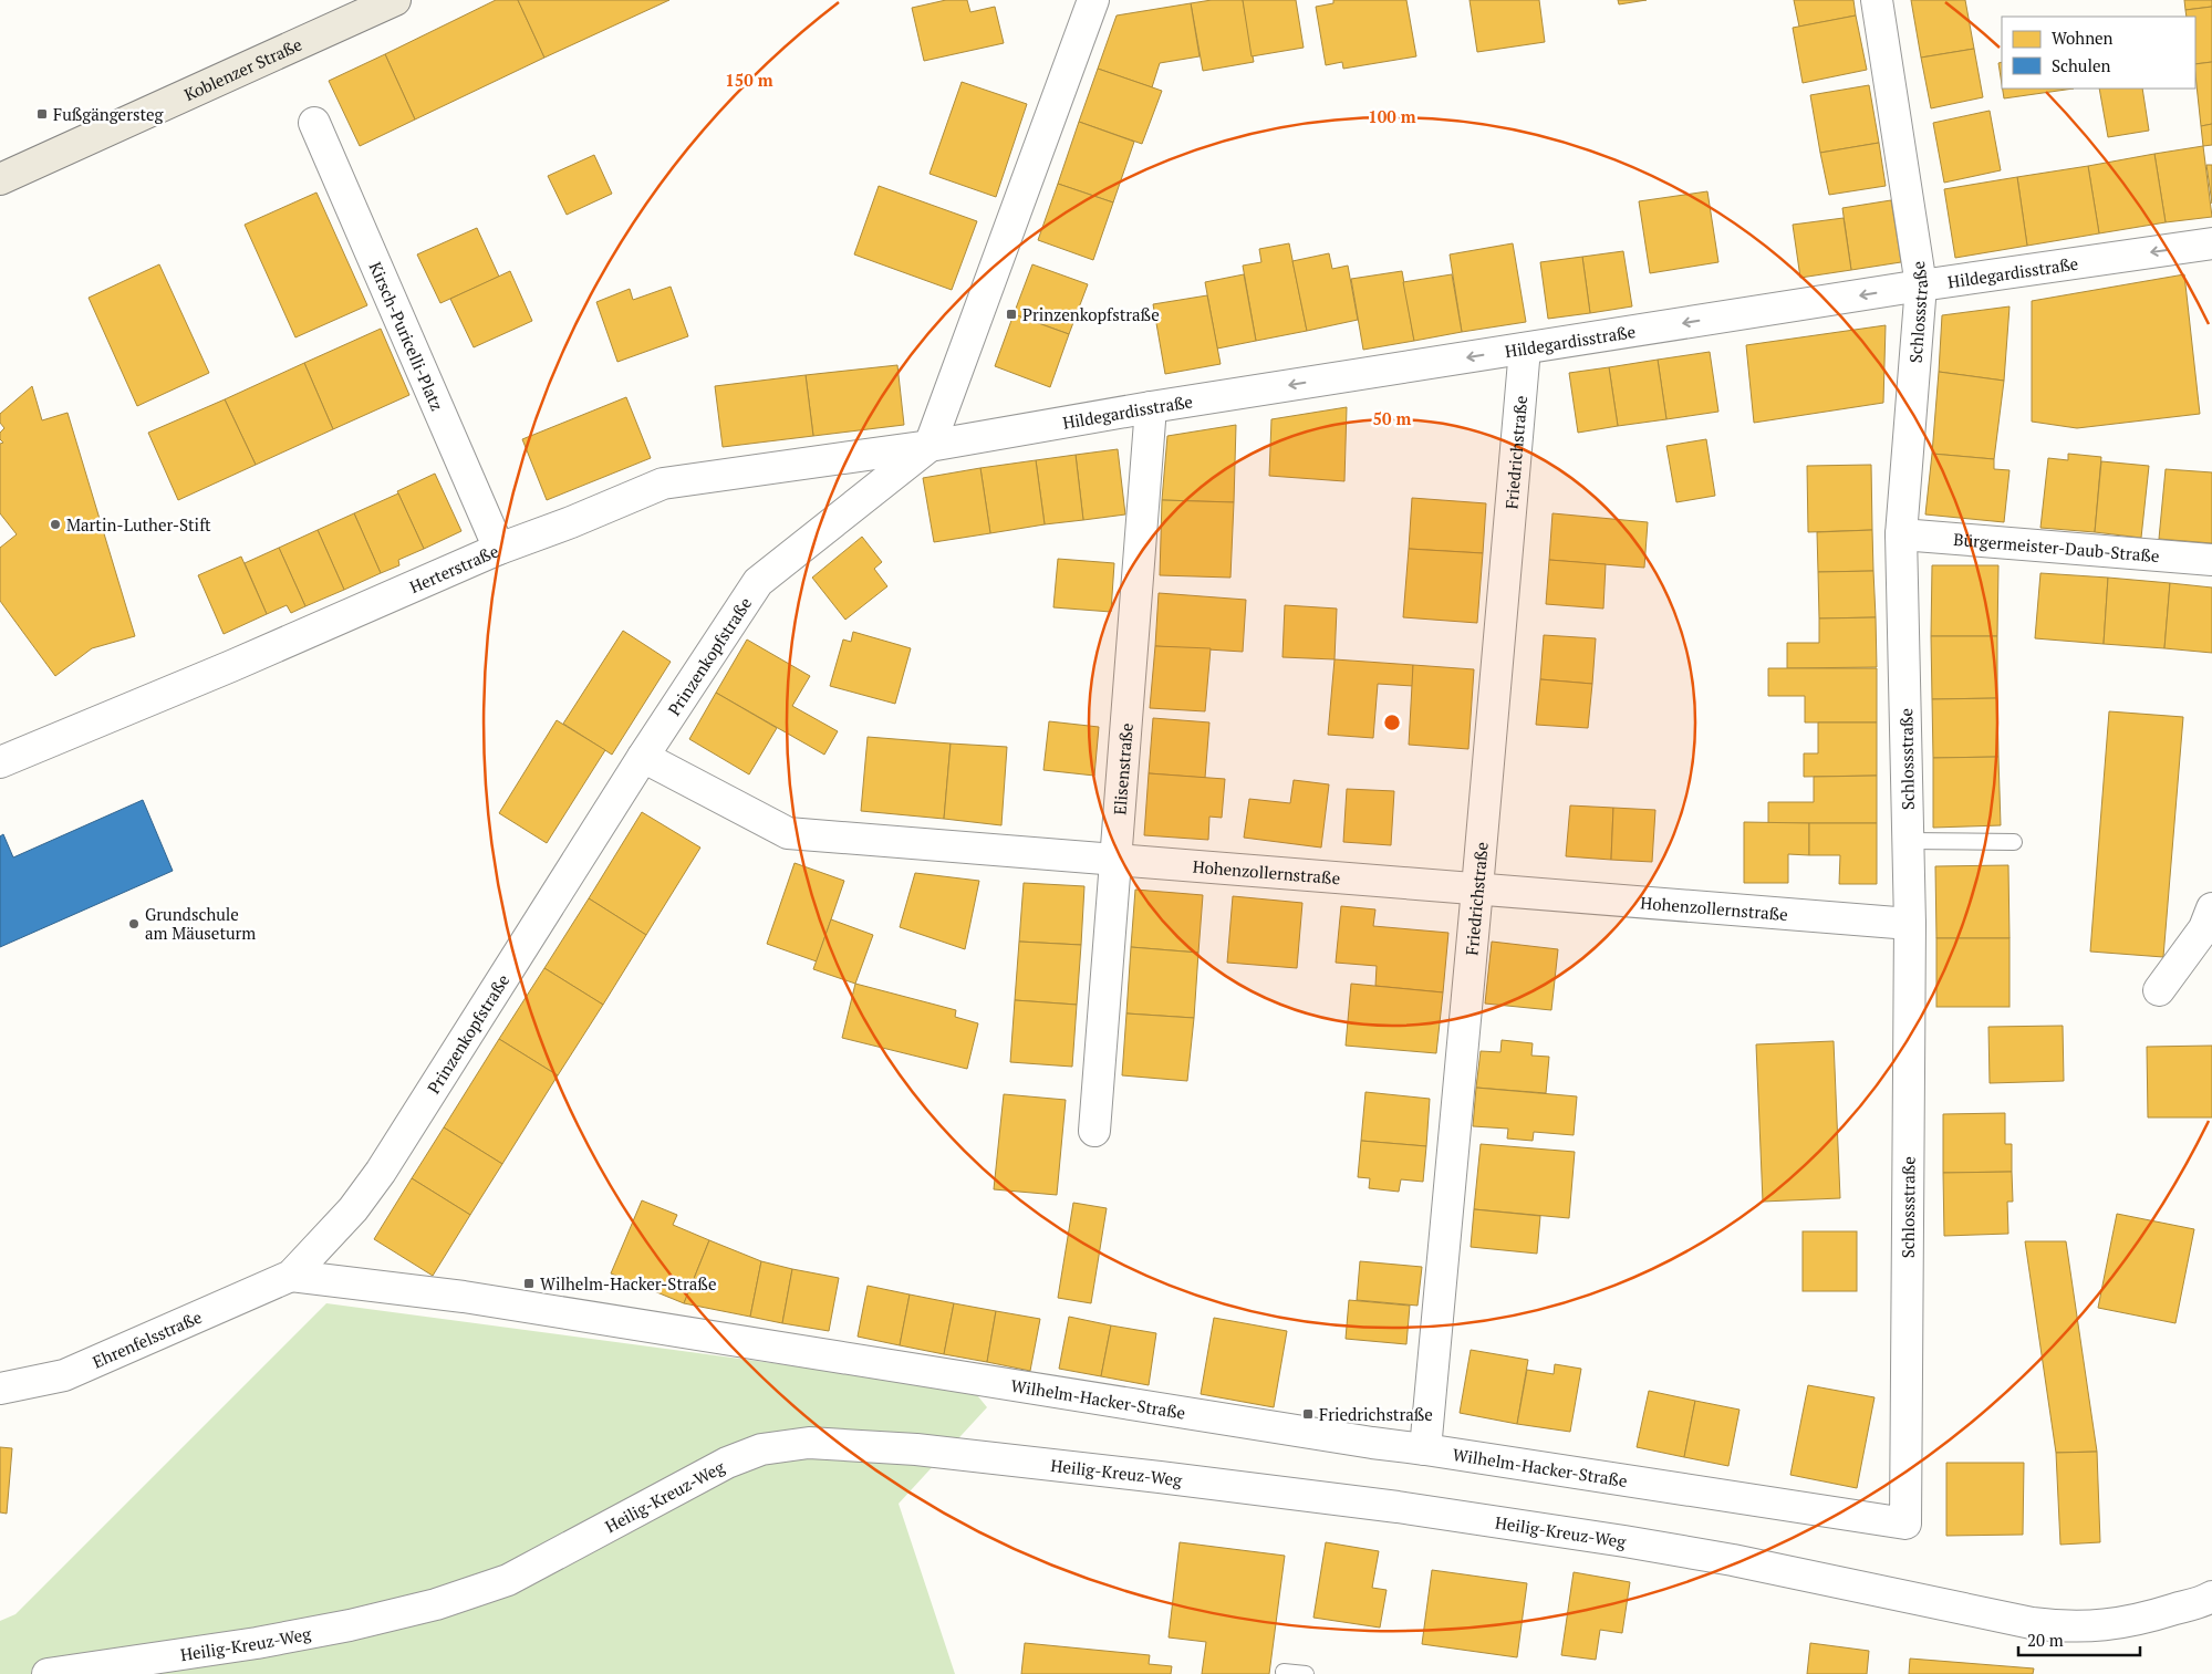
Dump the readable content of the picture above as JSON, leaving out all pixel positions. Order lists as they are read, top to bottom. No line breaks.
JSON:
{"streets":{"main road":["Koblenzer Straße"],"street":["Hildegardisstraße","Schlossstraße","Kirsch-Puricelli-Platz","Friedrichstraße","Bürgermeister-Daub-Straße","Herterstraße","Prinzenkopfstraße","Elisenstraße","Hohenzollernstraße","Ehrenfelsstraße","Wilhelm-Hacker-Straße","Heilig-Kreuz-Weg"]},"crossings":[["Hildegardisstraße","Schlossstraße"],["Hildegardisstraße","Friedrichstraße"],["Hildegardisstraße","Herterstraße"],["Hildegardisstraße","Prinzenkopfstraße"],["Hildegardisstraße","Elisenstraße"],["Schlossstraße","Bürgermeister-Daub-Straße"],["Schlossstraße","Hohenzollernstraße"],["Schlossstraße","Wilhelm-Hacker-Straße"],["Kirsch-Puricelli-Platz","Herterstraße"],["Friedrichstraße","Hohenzollernstraße"],["Friedrichstraße","Wilhelm-Hacker-Straße"],["Herterstraße","Prinzenkopfstraße"],["Prinzenkopfstraße","Hohenzollernstraße"],["Prinzenkopfstraße","Ehrenfelsstraße"],["Prinzenkopfstraße","Wilhelm-Hacker-Straße"],["Elisenstraße","Hohenzollernstraße"],["Ehrenfelsstraße","Wilhelm-Hacker-Straße"]],"one_way":["Hildegardisstraße"],"places":{"transit":["Fußgängersteg","Prinzenkopfstraße","Wilhelm-Hacker-Straße","Friedrichstraße"],"other":["Martin-Luther-Stift","Grundschule am Mäuseturm"]},"legend":["Wohnen","Schulen"],"scale_bar":"20 m","rings":["150 m","100 m","50 m"]}
